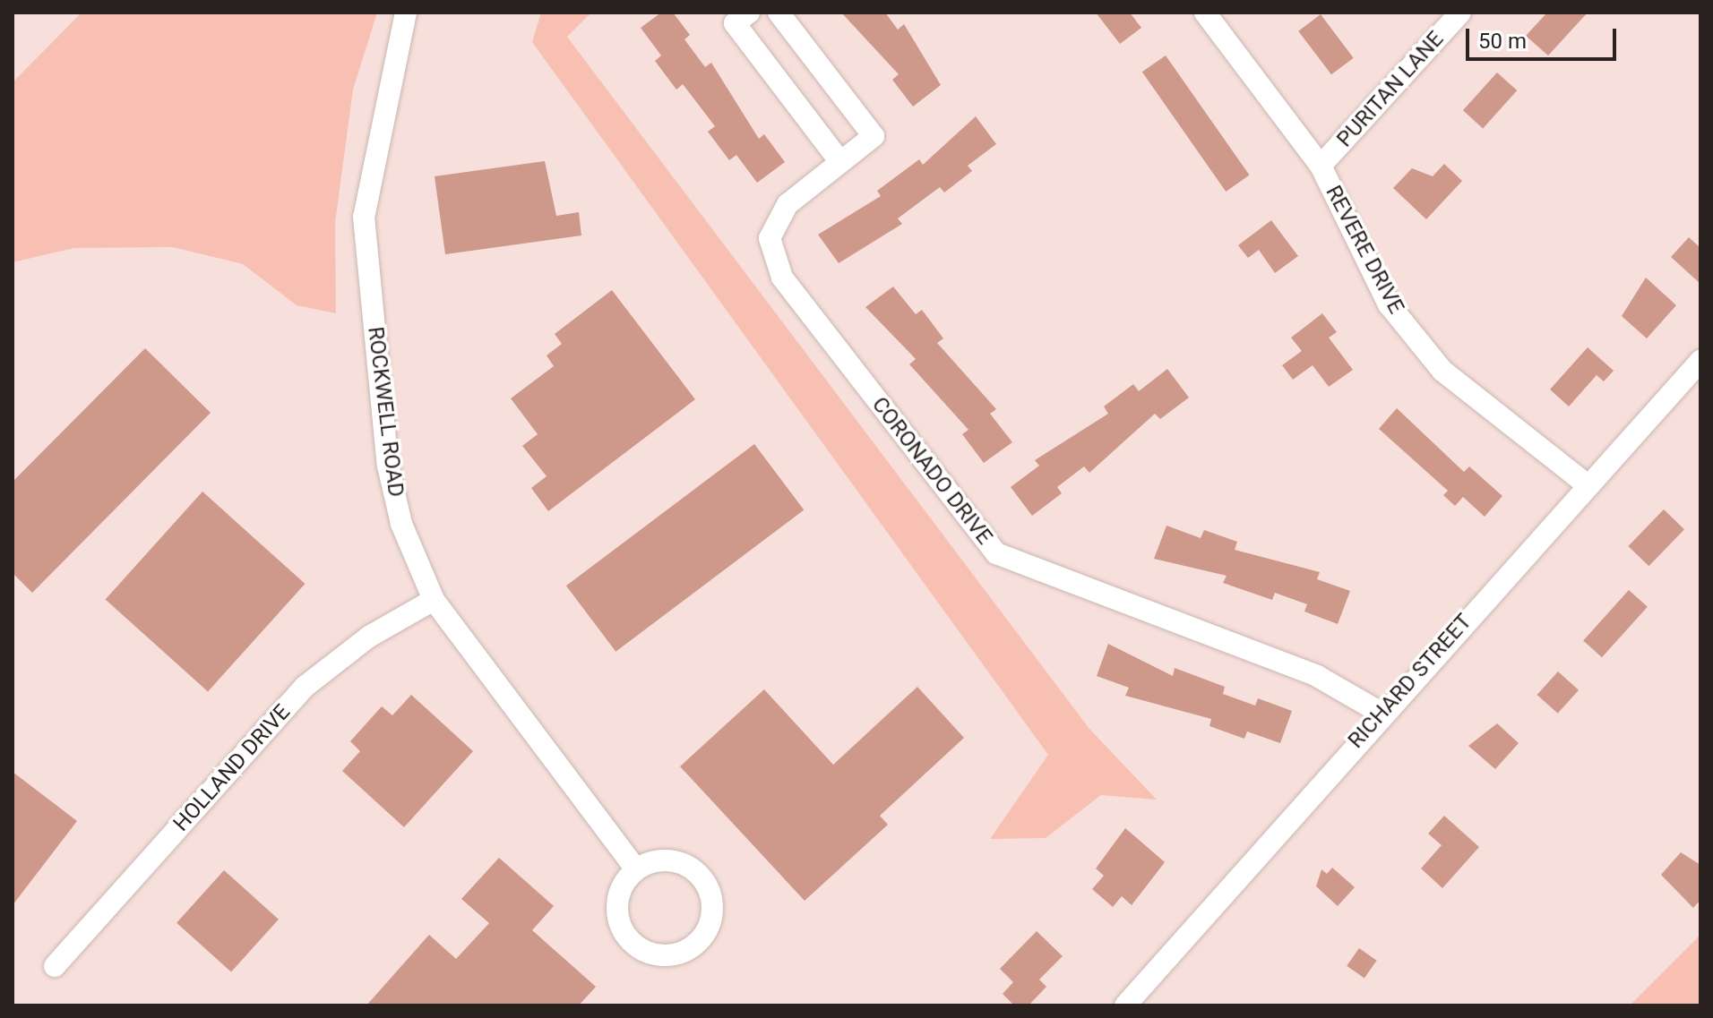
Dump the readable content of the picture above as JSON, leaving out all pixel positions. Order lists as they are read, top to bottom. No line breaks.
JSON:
{"streets":{"street":["PURITAN LANE","REVERE DRIVE","ROCKWELL ROAD","CORONADO DRIVE","RICHARD STREET","HOLLAND DRIVE"]},"crossings":[["PURITAN LANE","REVERE DRIVE"],["REVERE DRIVE","RICHARD STREET"],["ROCKWELL ROAD","HOLLAND DRIVE"],["CORONADO DRIVE","RICHARD STREET"]],"scale_bar":"50 m"}
